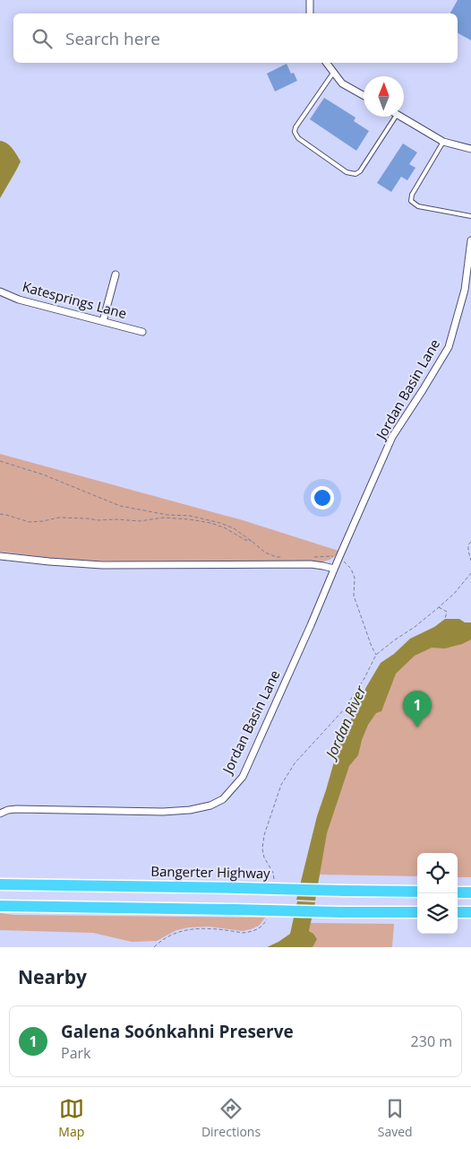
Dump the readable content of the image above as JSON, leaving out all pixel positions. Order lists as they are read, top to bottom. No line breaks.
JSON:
{"streets":{"highway":["Bangerter Highway"],"street":["Katesprings Lane","Jordan Basin Lane"]},"water":["Jordan River"],"north":"top","page":{"search":"Search here","pins":"1","heading":"Nearby","list":[{"mark":"1","name":"Galena Soónkahni Preserve","note":"Park","value":"230 m"}],"nav":["Map","Directions","Saved"]}}
